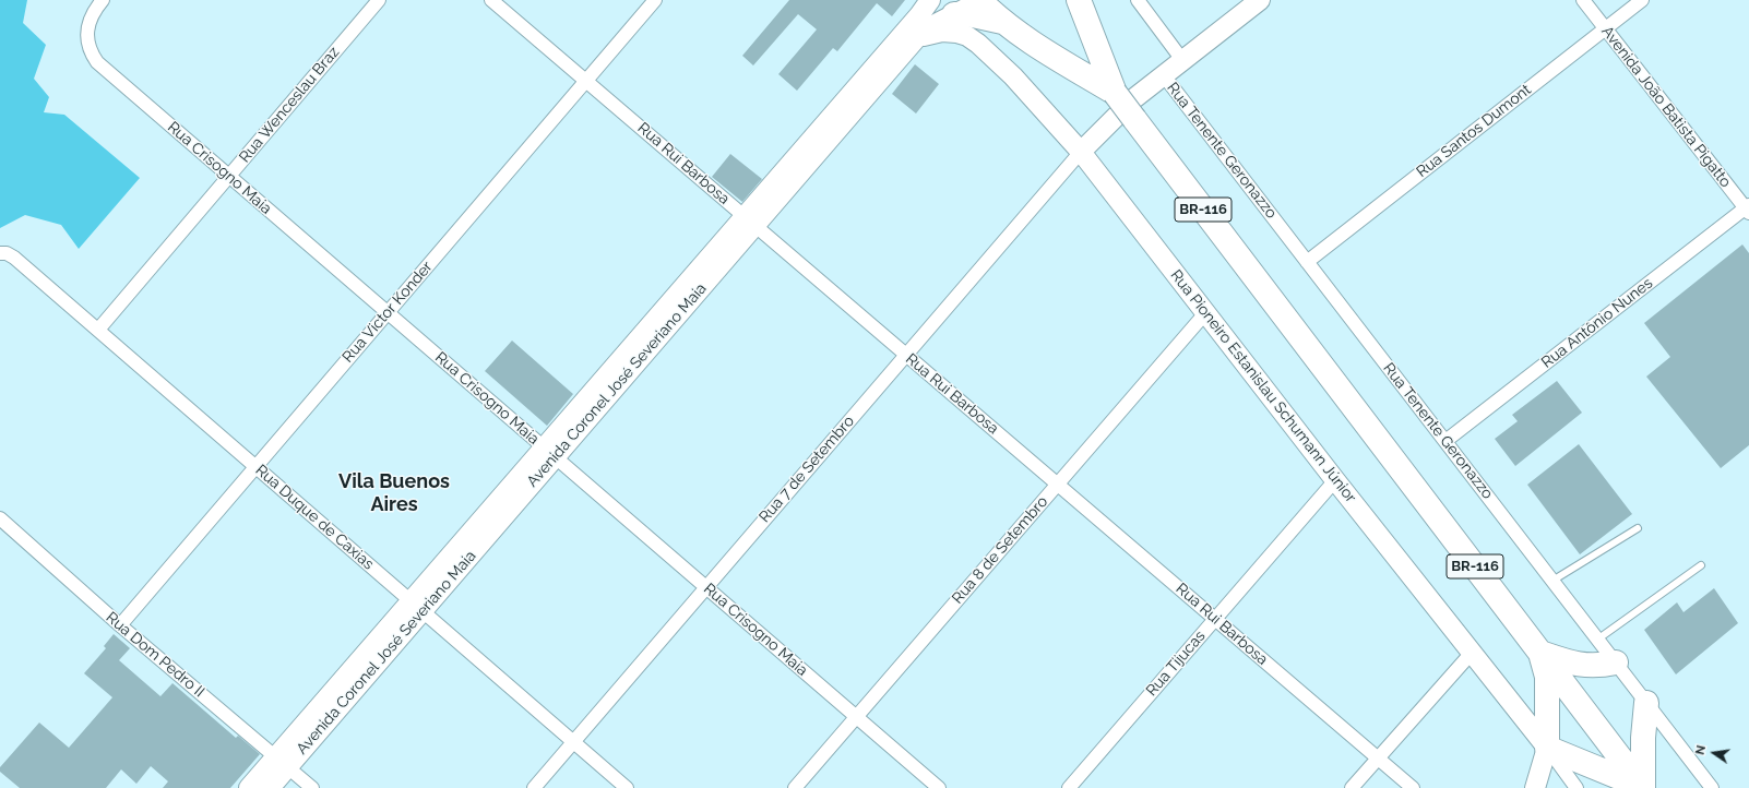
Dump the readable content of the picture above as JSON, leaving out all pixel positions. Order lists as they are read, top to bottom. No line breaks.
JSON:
{"streets":{"highway":["BR-116"],"main road":["Avenida Coronel José Severiano Maia","Rua Pioneiro Estanislau Schumann Júnior"],"street":["Rua Wenceslau Braz","Avenida João Batista Pigatto","Rua Santos Dumont","Rua Tenente Geronazzo","Rua Rui Barbosa","Rua Crisogno Maia","Rua Victor Konder","Rua Antônio Nunes","Rua 7 de Setembro","Rua Duque de Caxias","Rua 8 de Setembro","Rua Dom Pedro II","Rua Tijucas"]},"crossings":[["Rua Wenceslau Braz","Rua Crisogno Maia"],["Rua Wenceslau Braz","Rua Duque de Caxias"],["Avenida João Batista Pigatto","Rua Santos Dumont"],["Avenida João Batista Pigatto","Rua Antônio Nunes"],["Rua Santos Dumont","Rua Tenente Geronazzo"],["Rua Tenente Geronazzo","Rua Antônio Nunes"],["Rua Rui Barbosa","Rua Victor Konder"],["Rua Rui Barbosa","Avenida Coronel José Severiano Maia"],["Rua Rui Barbosa","Rua 7 de Setembro"],["Rua Rui Barbosa","Rua 8 de Setembro"],["Rua Rui Barbosa","Rua Tijucas"],["Rua Crisogno Maia","Rua Victor Konder"],["Rua Crisogno Maia","Avenida Coronel José Severiano Maia"],["Rua Crisogno Maia","Rua 7 de Setembro"],["Rua Crisogno Maia","Rua 8 de Setembro"],["BR-116","Avenida Coronel José Severiano Maia"],["Rua Victor Konder","Rua Duque de Caxias"],["Rua Victor Konder","Rua Dom Pedro II"],["Avenida Coronel José Severiano Maia","Rua Pioneiro Estanislau Schumann Júnior"],["Avenida Coronel José Severiano Maia","Rua Duque de Caxias"],["Avenida Coronel José Severiano Maia","Rua Dom Pedro II"],["Rua Pioneiro Estanislau Schumann Júnior","Rua 7 de Setembro"],["Rua Pioneiro Estanislau Schumann Júnior","Rua 8 de Setembro"],["Rua Pioneiro Estanislau Schumann Júnior","Rua Tijucas"],["Rua 7 de Setembro","Rua Duque de Caxias"]],"districts":["Vila Buenos Aires"],"north":"left"}
